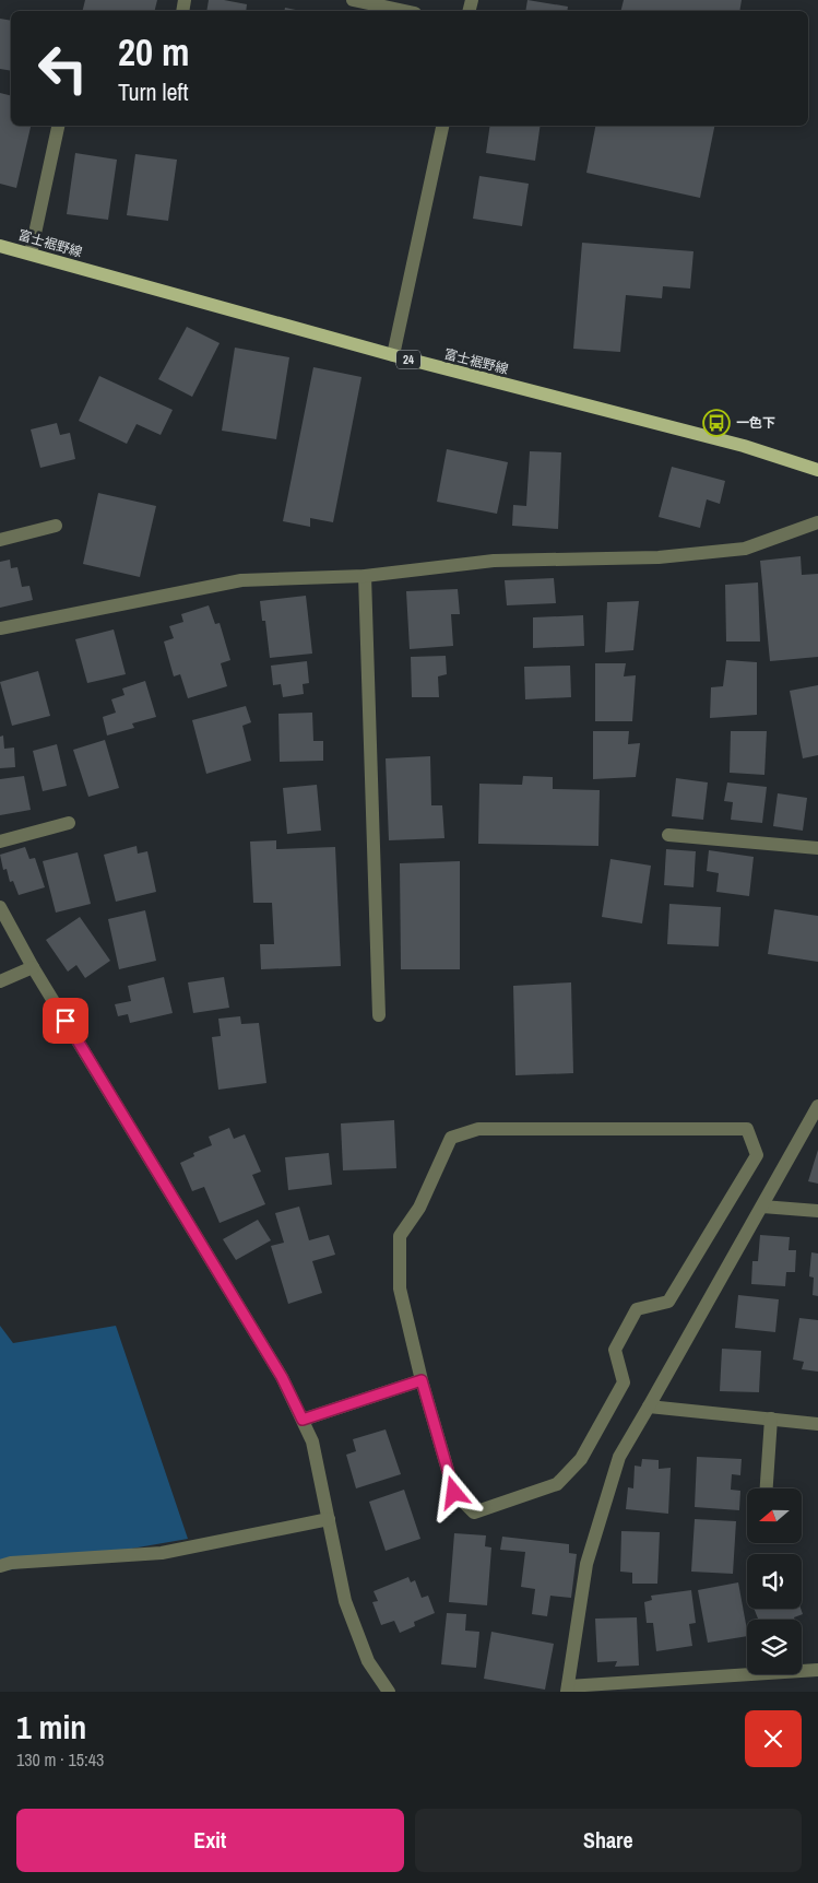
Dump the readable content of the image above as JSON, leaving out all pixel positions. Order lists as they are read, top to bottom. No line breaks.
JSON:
{"streets":{"main road":["富士裾野線","24"]},"places":{"bus stop":["一色下"]},"north":"left","page":{"turn":["20 m","Turn left"],"heading":["1 min","130 m · 15:43"],"buttons":["Exit","Share"]}}
